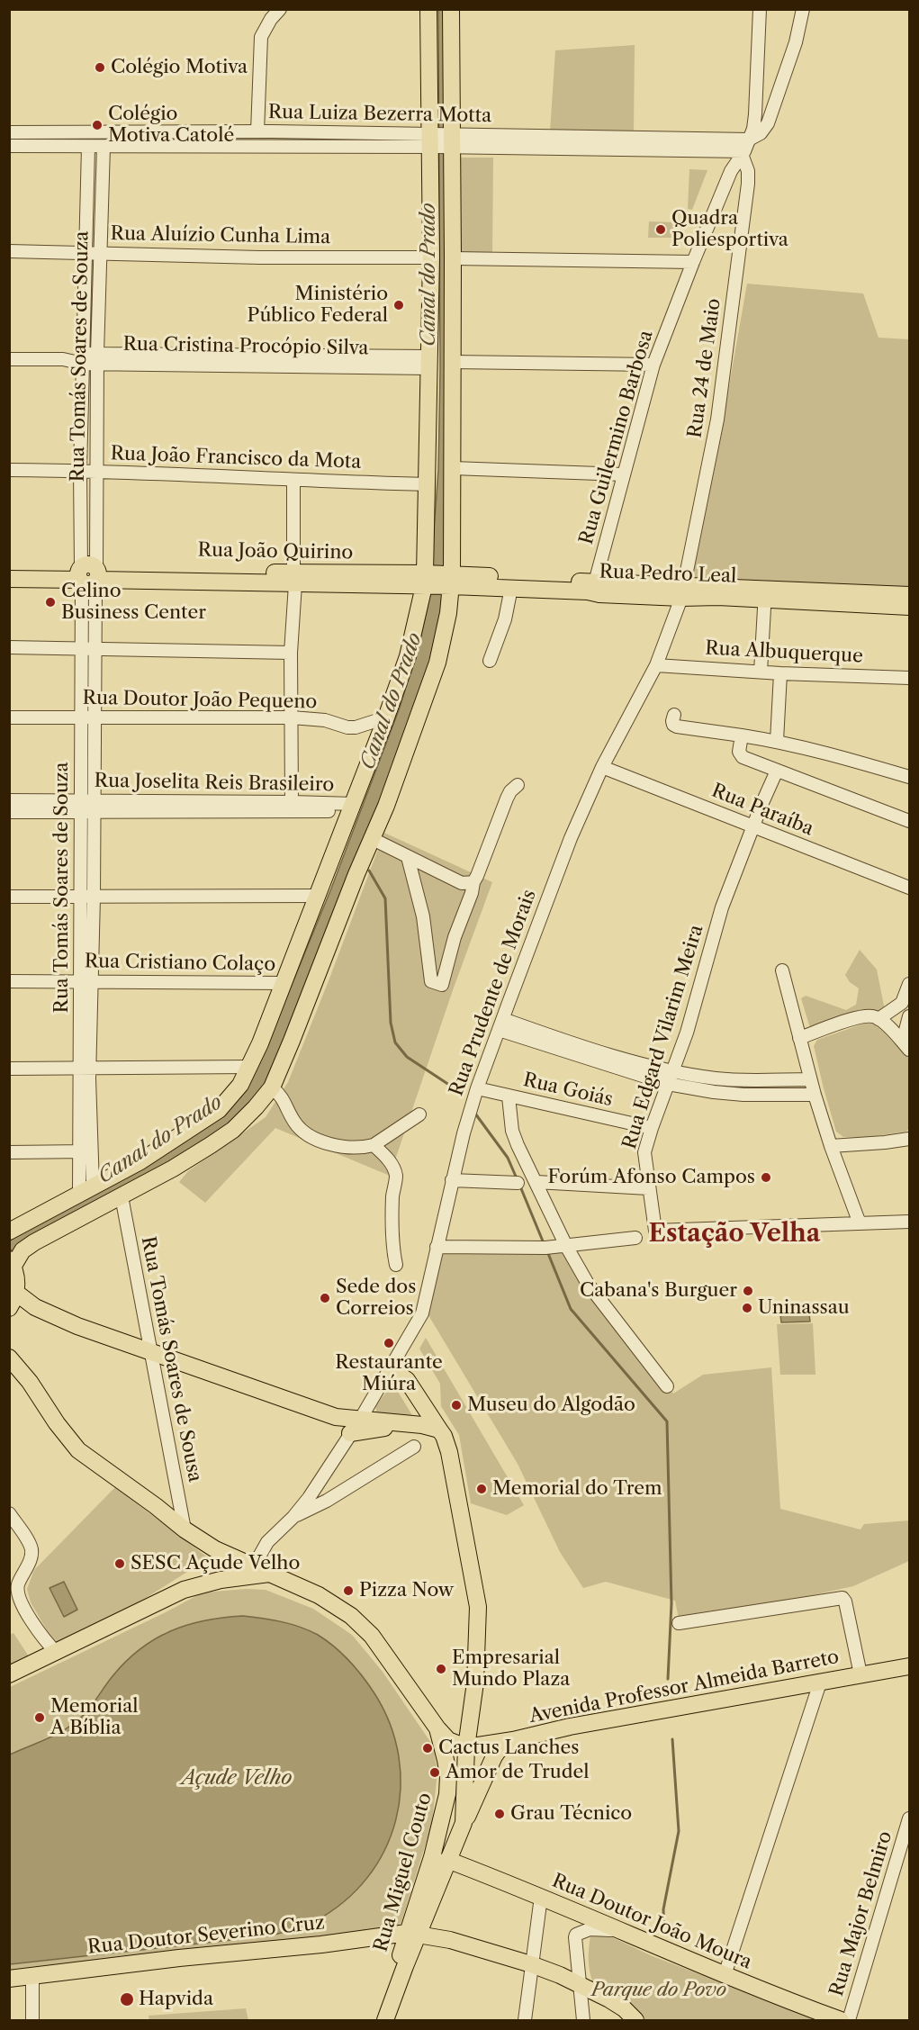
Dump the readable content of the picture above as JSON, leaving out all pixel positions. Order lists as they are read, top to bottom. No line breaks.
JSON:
{"streets":{"main road":["Rua João Quirino","Rua Pedro Leal","Avenida Professor Almeida Barreto","Rua Miguel Couto","Rua Doutor João Moura","Rua Doutor Severino Cruz"],"street":["Rua Luiza Bezerra Motta","Rua Aluízio Cunha Lima","Rua Cristina Procópio Silva","Rua Tomás Soares de Souza","Rua 24 de Maio","Rua Guilermino Barbosa","Rua João Francisco da Mota","Rua Albuquerque","Rua Doutor João Pequeno","Rua Joselita Reis Brasileiro","Rua Paraíba","Rua Cristiano Colaço","Rua Prudente de Morais","Rua Edgard Vilarim Meira","Rua Goiás","Rua Tomás Soares de Sousa","Rua Major Belmiro"]},"crossings":[["Rua Luiza Bezerra Motta","Rua Tomás Soares de Souza"],["Rua Luiza Bezerra Motta","Rua 24 de Maio"],["Rua Luiza Bezerra Motta","Rua Guilermino Barbosa"],["Rua Aluízio Cunha Lima","Rua Tomás Soares de Souza"],["Rua Cristina Procópio Silva","Rua Tomás Soares de Souza"],["Rua Tomás Soares de Souza","Rua João Francisco da Mota"],["Rua Tomás Soares de Souza","Rua João Quirino"],["Rua Tomás Soares de Souza","Rua Doutor João Pequeno"],["Rua Tomás Soares de Souza","Rua Joselita Reis Brasileiro"],["Rua Tomás Soares de Souza","Rua Cristiano Colaço"],["Rua 24 de Maio","Rua Guilermino Barbosa"],["Rua 24 de Maio","Rua Pedro Leal"],["Rua 24 de Maio","Rua Prudente de Morais"],["Rua Guilermino Barbosa","Rua Pedro Leal"],["Rua João Quirino","Rua Pedro Leal"],["Rua Pedro Leal","Rua Prudente de Morais"],["Rua Albuquerque","Rua Prudente de Morais"],["Rua Paraíba","Rua Prudente de Morais"],["Rua Paraíba","Rua Edgard Vilarim Meira"],["Rua Prudente de Morais","Rua Goiás"],["Rua Prudente de Morais","Rua Miguel Couto"],["Rua Edgard Vilarim Meira","Rua Goiás"],["Rua Tomás Soares de Sousa","Rua Miguel Couto"],["Avenida Professor Almeida Barreto","Rua Miguel Couto"],["Rua Miguel Couto","Rua Doutor João Moura"],["Rua Miguel Couto","Rua Doutor Severino Cruz"]],"districts":["Estação Velha"],"water":["Canal do Prado","Açude Velho"],"parks":["Parque do Povo"],"places":["Colégio Motiva","Colégio Motiva Catolé","Quadra Poliesportiva","Ministério Público Federal","Celino Business Center","Forúm Afonso Campos","Cabana's Burguer","Sede dos Correios","Uninassau","Restaurante Miúra","Museu do Algodão","Memorial do Trem","SESC Açude Velho","Pizza Now","Empresarial Mundo Plaza","Memorial A Bíblia","Cactus Lanches","Amor de Trudel","Grau Técnico","Hapvida"]}
